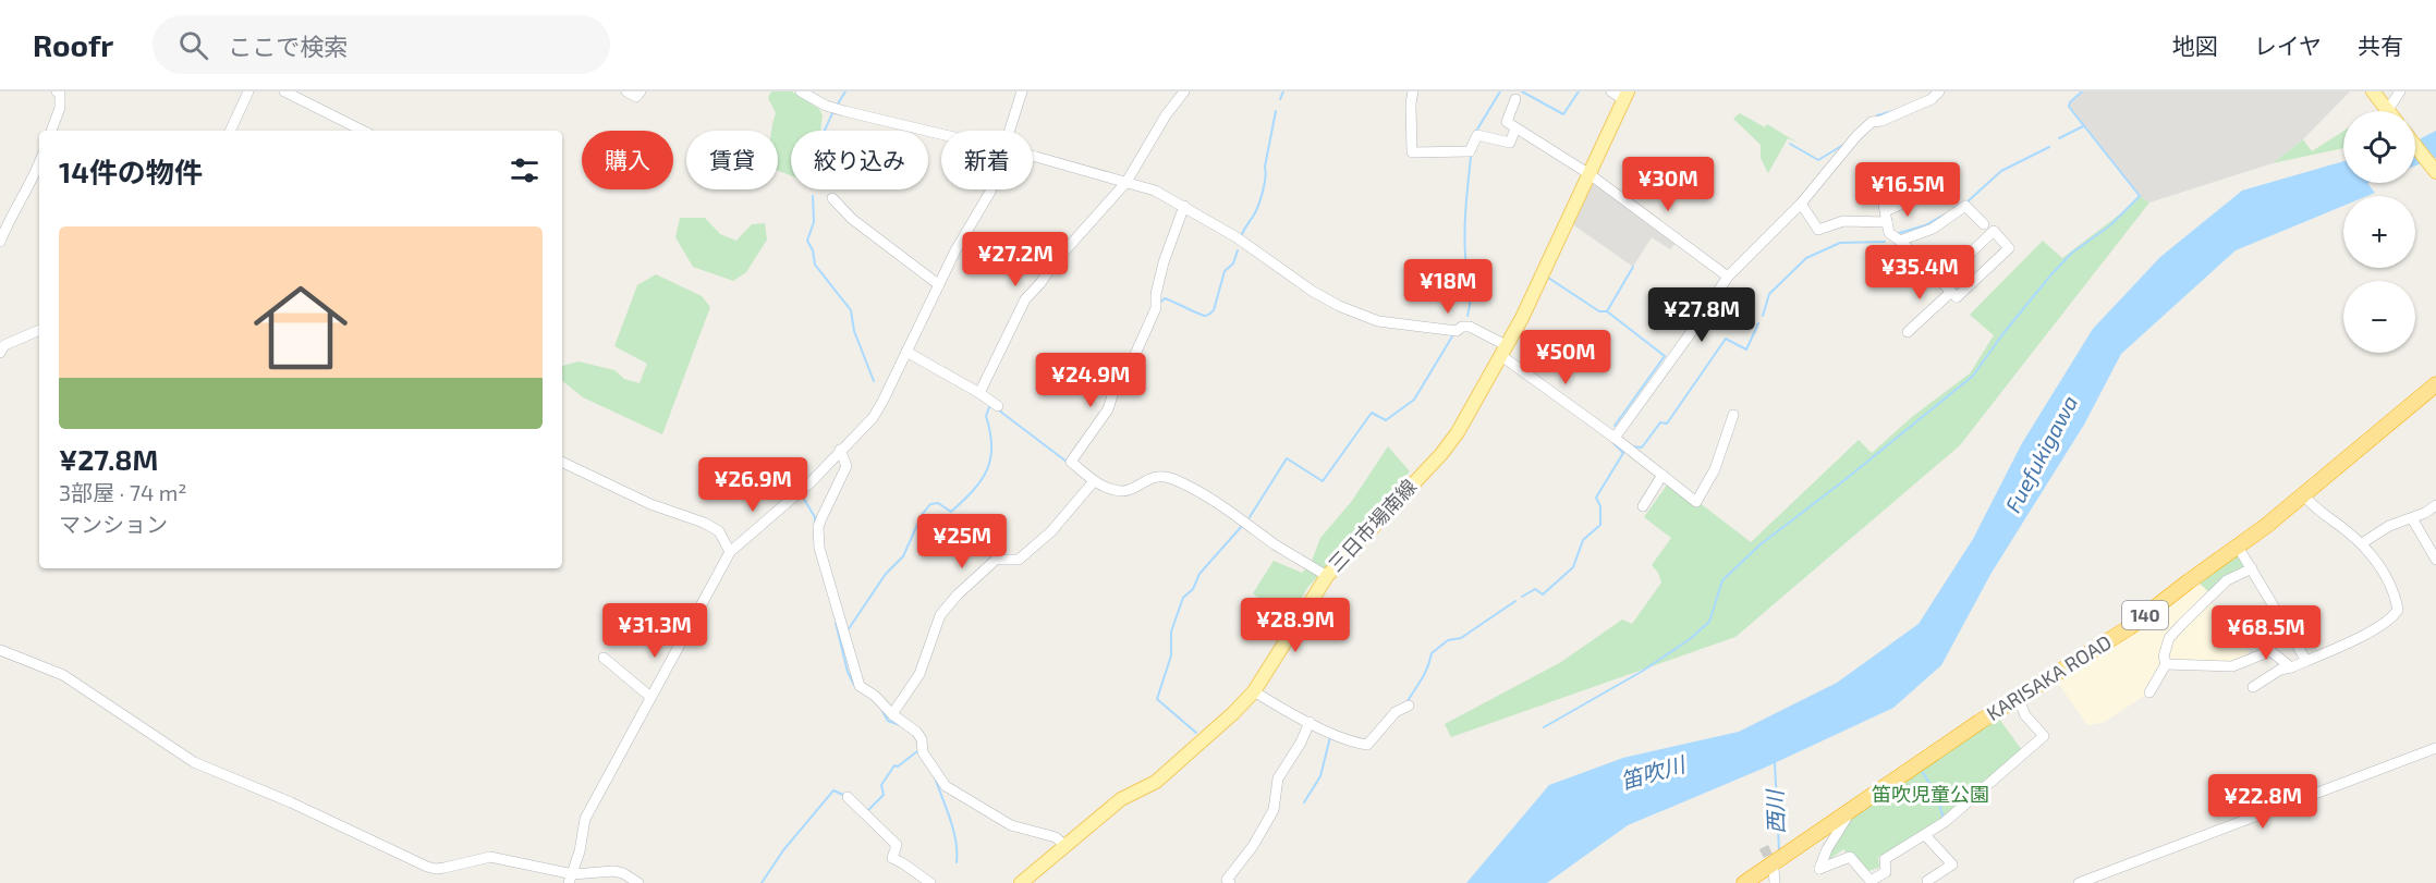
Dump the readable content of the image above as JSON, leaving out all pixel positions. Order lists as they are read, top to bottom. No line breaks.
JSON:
{"streets":{"highway":["140","KARISAKA ROAD"],"main road":["三日市場南線"]},"water":["Fuefukigawa","笛吹川","西川"],"parks":["笛吹児童公園"],"page":{"header":"Roofr","search":"ここで検索","nav":["地図","レイヤ","共有"],"map_buttons":["+","−"],"chip":["購入","賃貸","絞り込み","新着"],"heading":"14件の物件","price":["¥30M","¥16.5M","¥27.2M","¥35.4M","¥18M","¥27.8M","¥50M","¥24.9M","¥26.9M","¥25M","¥28.9M","¥31.3M","¥68.5M","¥22.8M"],"list":[{"name":"¥27.8M","note":"3部屋 · 74 m² · マンション"}]}}
